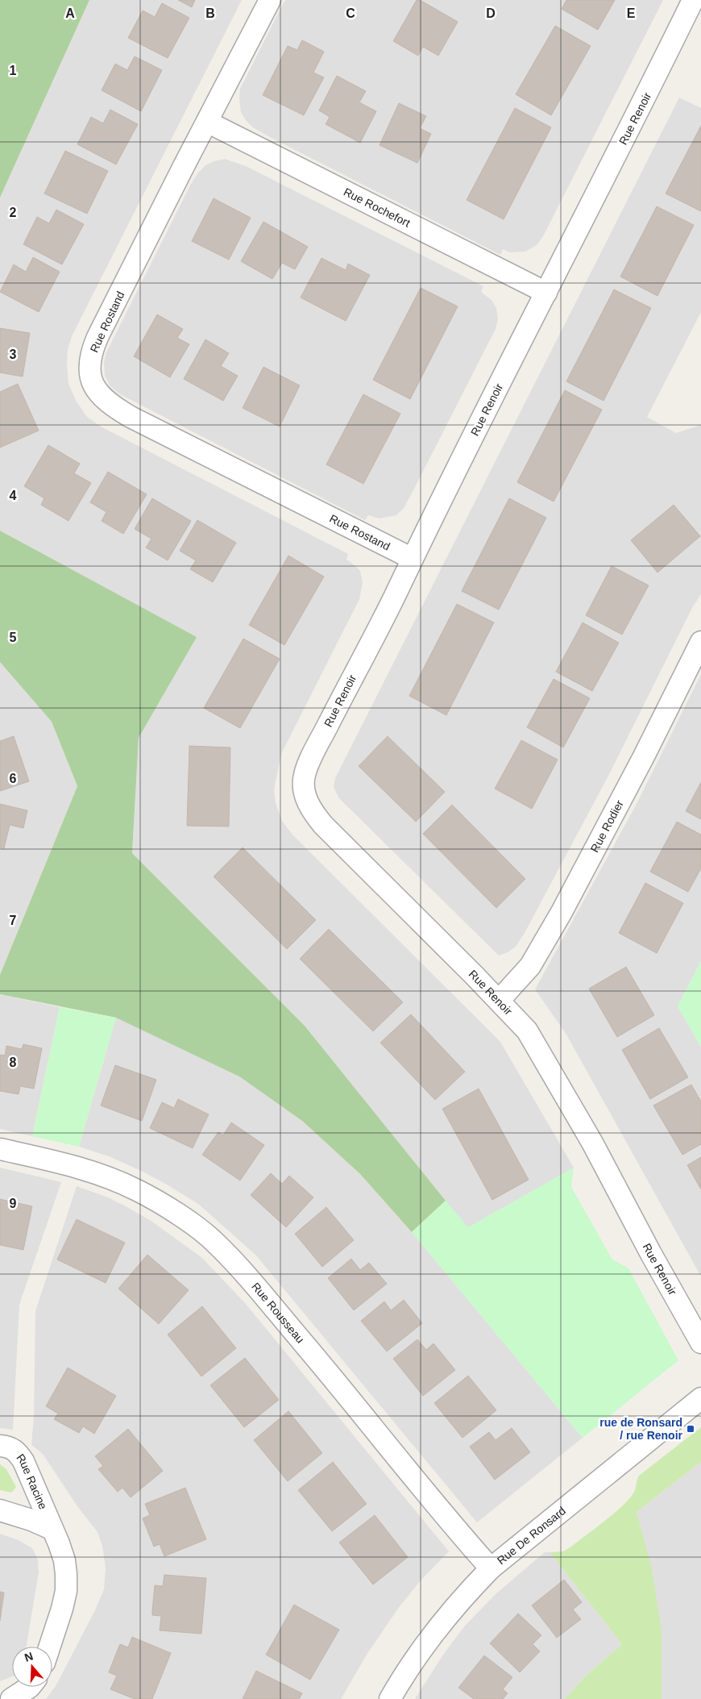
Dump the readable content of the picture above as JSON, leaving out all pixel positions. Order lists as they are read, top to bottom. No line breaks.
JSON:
{"streets":{"street":["Rue Renoir","Rue Rochefort","Rue Rostand","Rue Rodier","Rue Rousseau","Rue Racine","Rue De Ronsard"]},"crossings":[["Rue Renoir","Rue Rochefort"],["Rue Renoir","Rue Rostand"],["Rue Renoir","Rue Rodier"],["Rue Rochefort","Rue Rostand"],["Rue Rousseau","Rue De Ronsard"]],"places":{"transit":["rue de Ronsard / rue Renoir"]},"north":"top","grid":{"columns":["A","B","C","D","E"],"rows":["1","2","3","4","5","6","7","8","9"]}}
